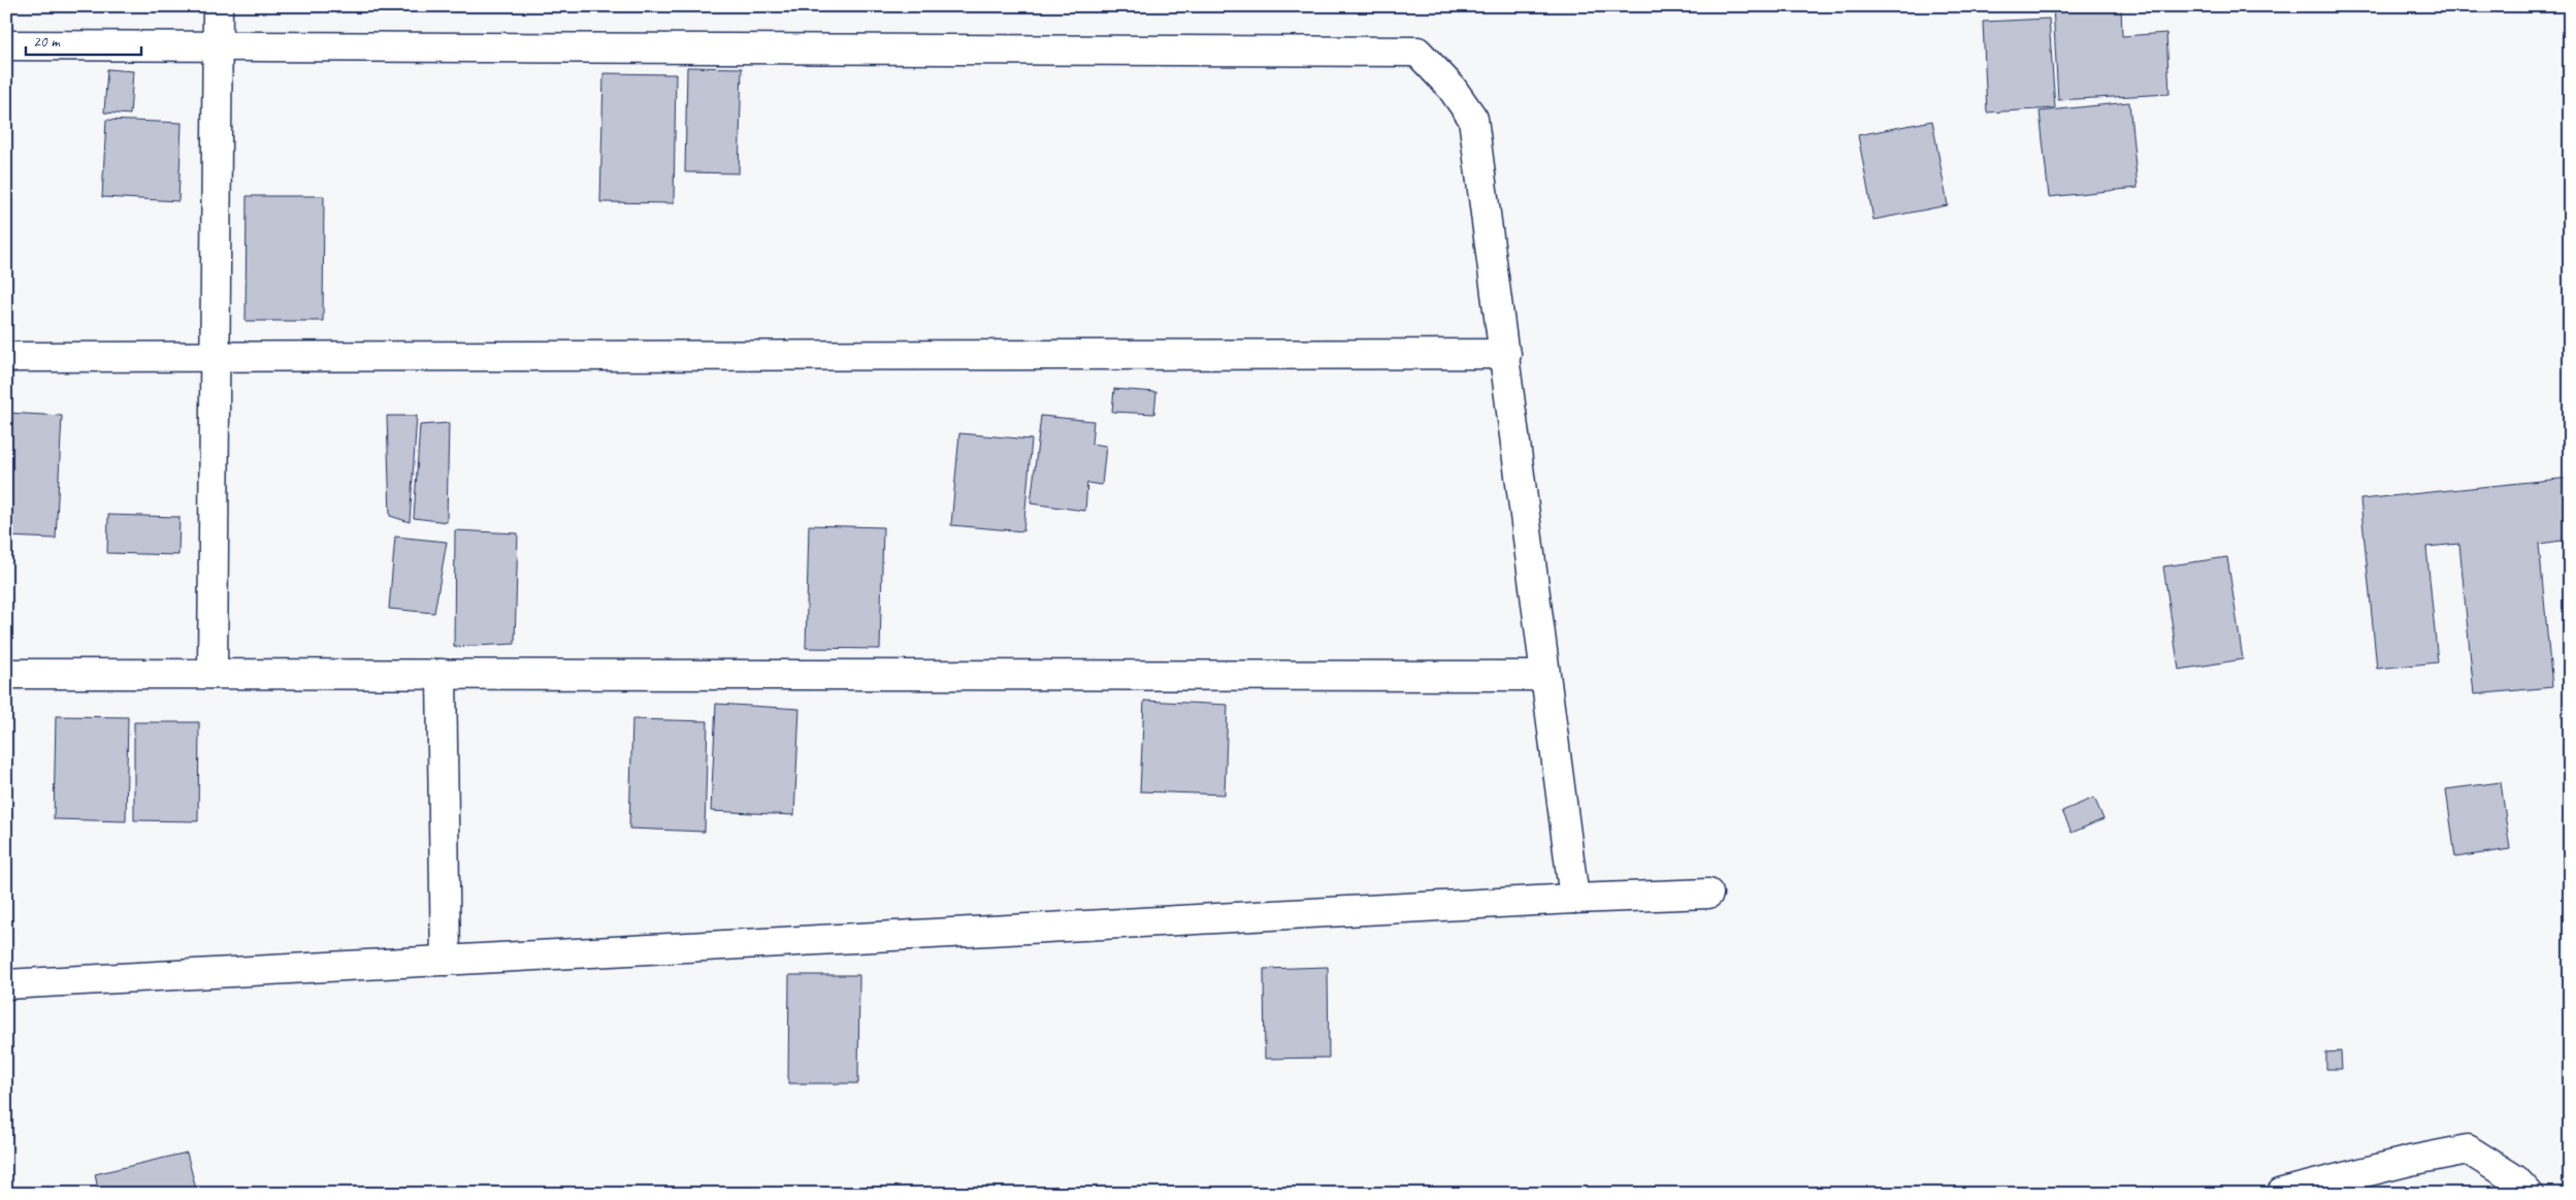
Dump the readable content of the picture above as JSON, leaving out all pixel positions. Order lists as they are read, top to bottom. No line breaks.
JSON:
{"scale_bar":"20 m"}
